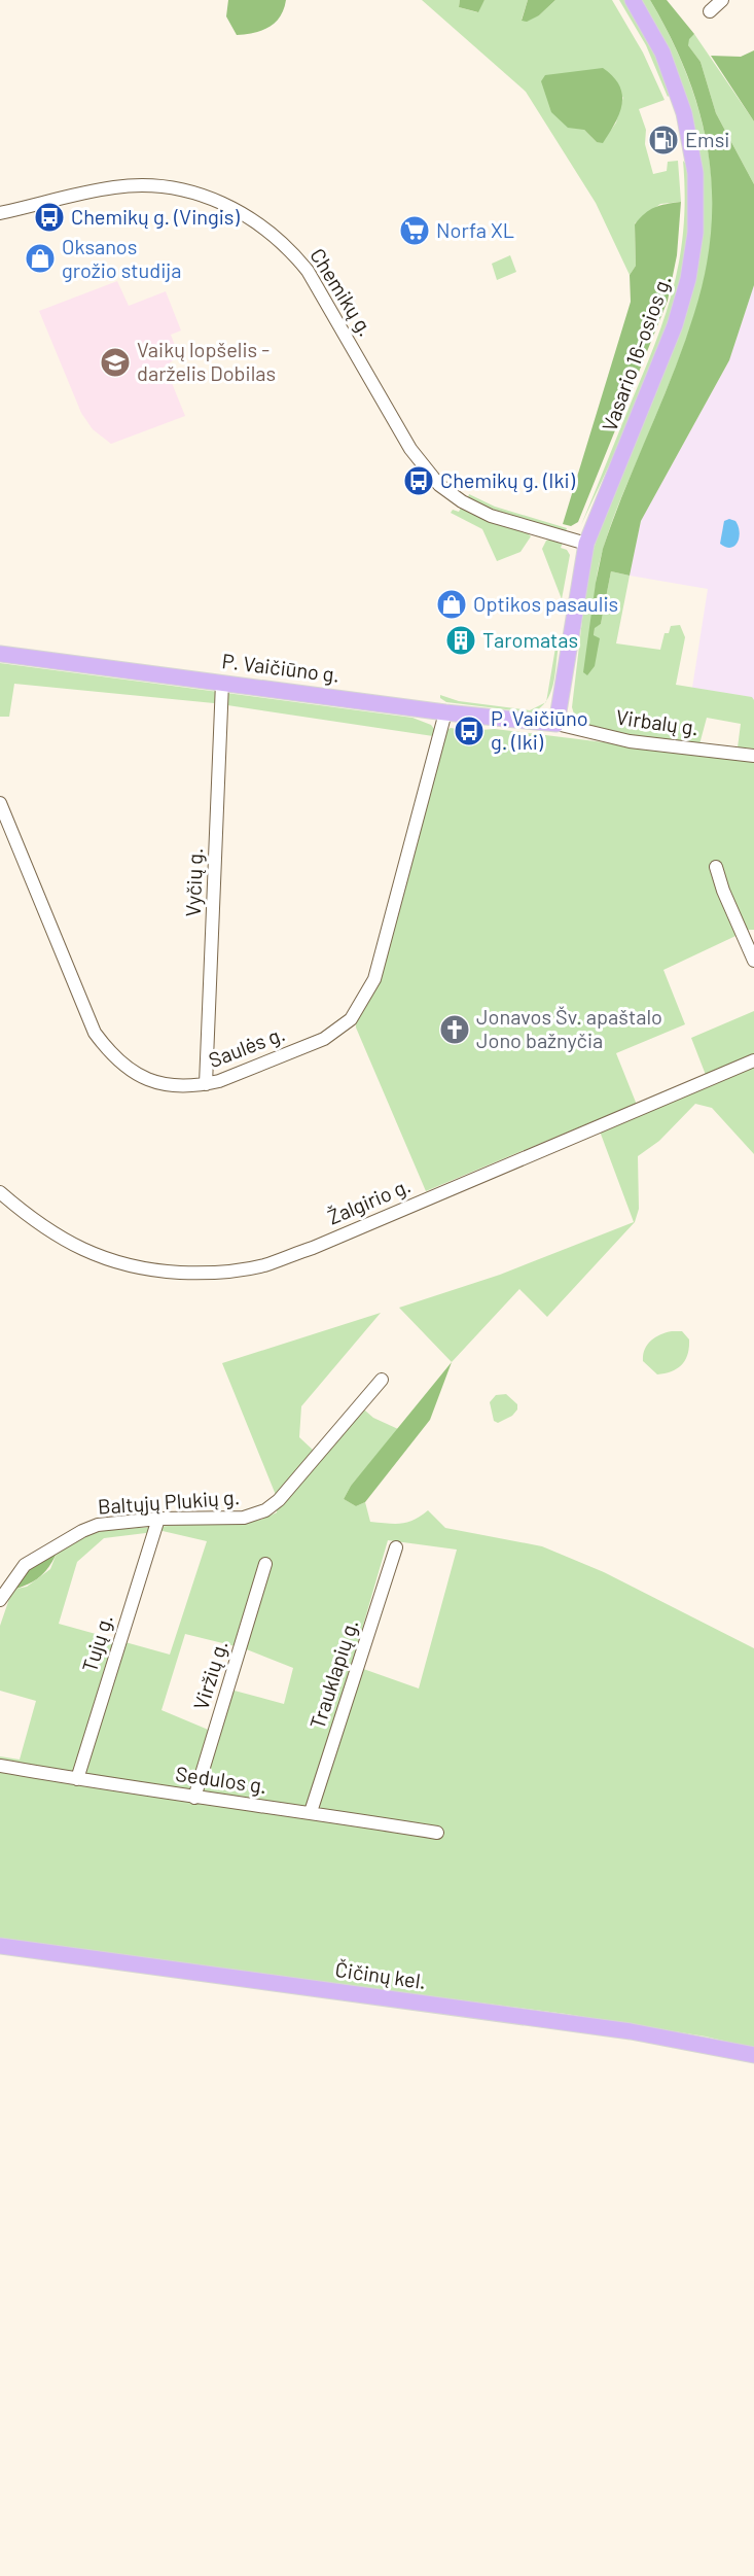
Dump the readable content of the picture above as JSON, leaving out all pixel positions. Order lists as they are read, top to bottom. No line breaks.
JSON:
{"streets":{"main road":["Vasario 16-osios g.","P. Vaičiūno g.","Čičinų kel."],"street":["Chemikų g.","Virbalų g.","Vyčių g.","Saulės g.","Žalgirio g.","Baltųjų Plukių g.","Tujų g.","Trauklapių g.","Viržių g.","Sedulos g."]},"crossings":[["Chemikų g.","Vasario 16-osios g."],["Vasario 16-osios g.","P. Vaičiūno g."],["Vasario 16-osios g.","Virbalų g."],["P. Vaičiūno g.","Virbalų g."],["P. Vaičiūno g.","Vyčių g."],["P. Vaičiūno g.","Saulės g."],["Vyčių g.","Saulės g."],["Baltųjų Plukių g.","Tujų g."],["Tujų g.","Sedulos g."],["Trauklapių g.","Sedulos g."],["Viržių g.","Sedulos g."]],"places":{"fuel station":["Emsi"],"bus stop":["Chemikų g. (Vingis)","Chemikų g. (Iki)","P. Vaičiūno g. (Iki)"],"supermarket":["Norfa XL"],"shop":["Oksanos grožio studija","Optikos pasaulis"],"school or university":["Vaikų lopšelis - darželis Dobilas"],"building":["Taromatas"],"church":["Jonavos Šv. apaštalo Jono bažnyčia"]}}
